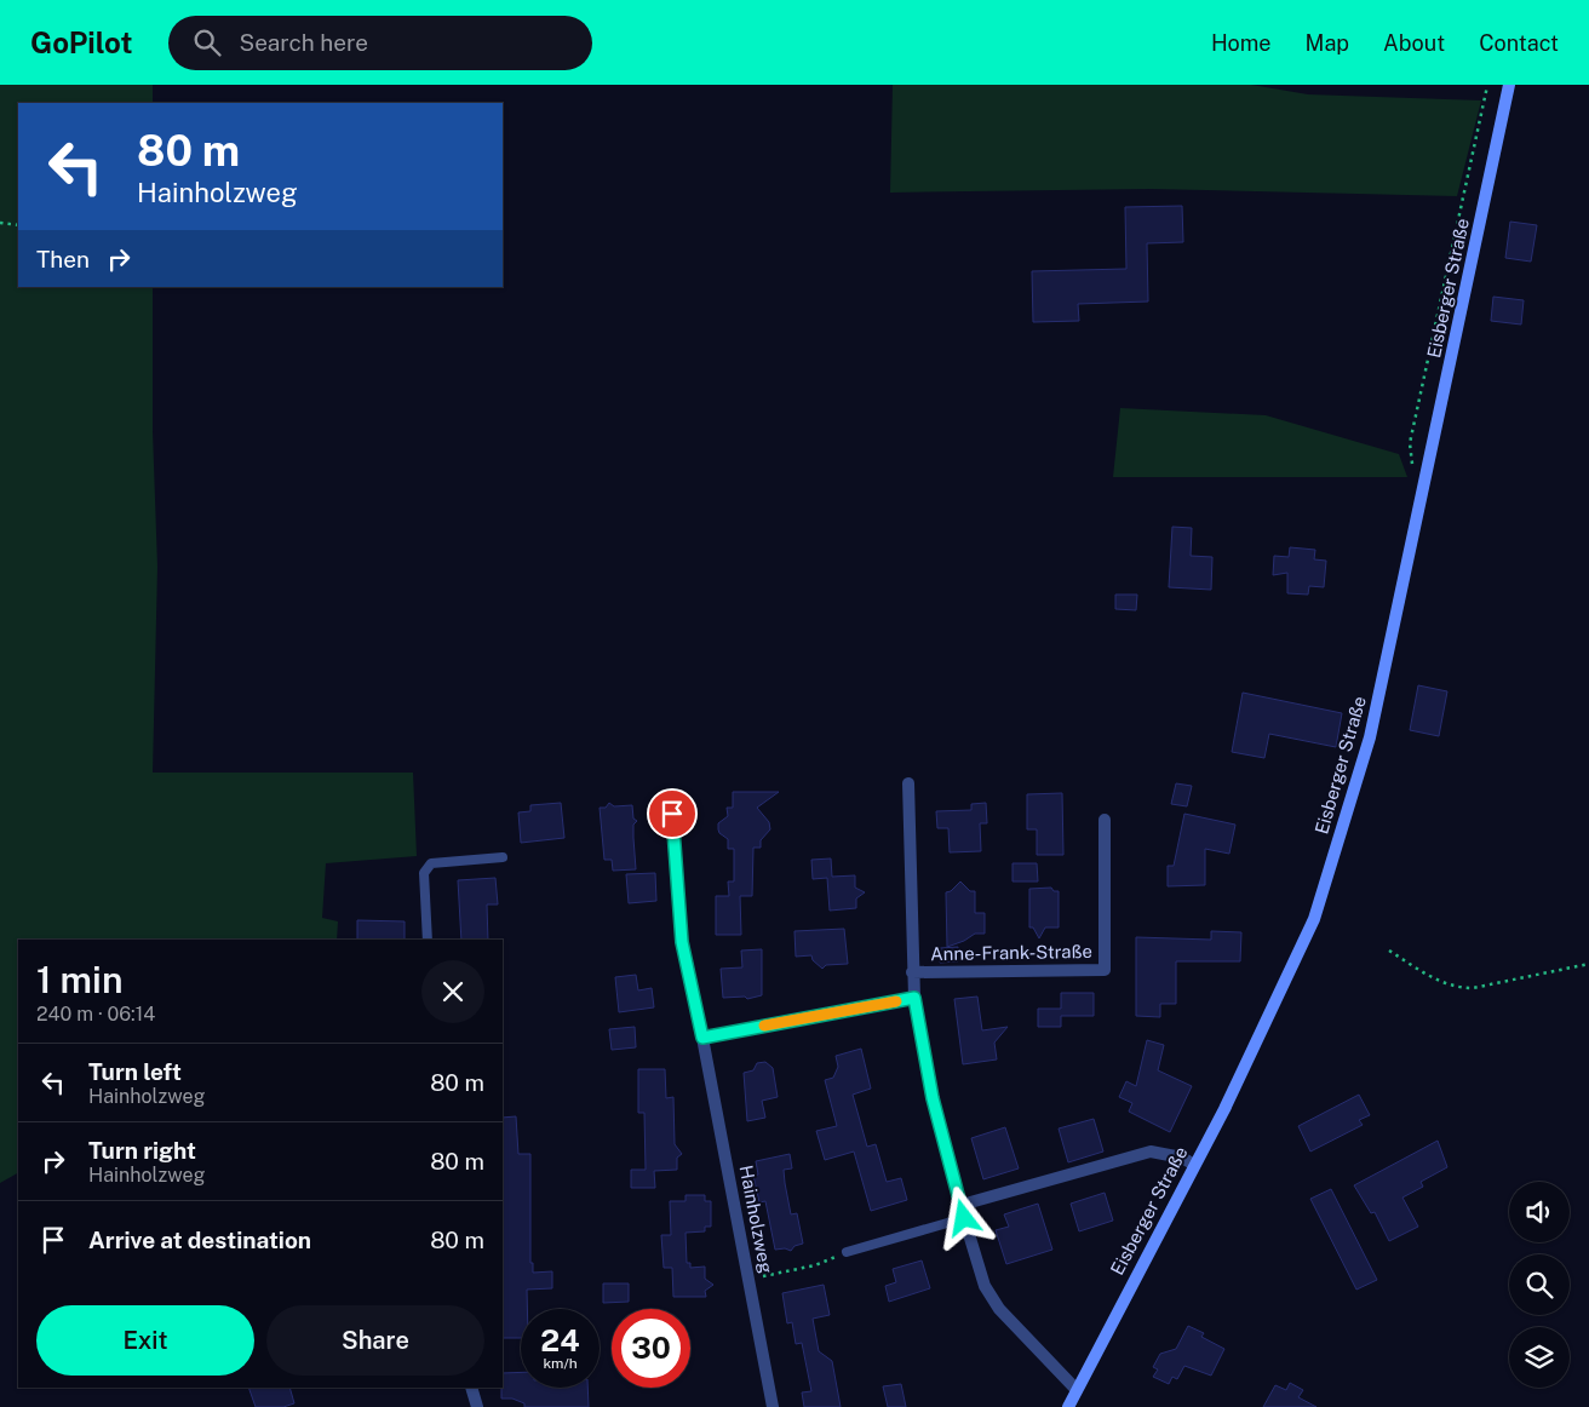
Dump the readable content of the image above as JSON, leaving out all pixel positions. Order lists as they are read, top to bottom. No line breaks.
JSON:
{"streets":{"main road":["Eisberger Straße"],"street":["Anne-Frank-Straße","Hainholzweg"]},"crossings":[["Eisberger Straße","Anne-Frank-Straße"]],"page":{"header":"GoPilot","search":"Search here","nav":["Home","Map","About","Contact"],"turn":["80 m","Hainholzweg"],"then":"Then","heading":["1 min","240 m · 06:14"],"list":[{"name":"Turn left","note":"Hainholzweg","value":"80 m"},{"name":"Turn right","note":"Hainholzweg","value":"80 m"},{"name":"Arrive at destination","value":"80 m"}],"buttons":["Exit","Share"],"speed":"24 km/h","limit":"30"}}
